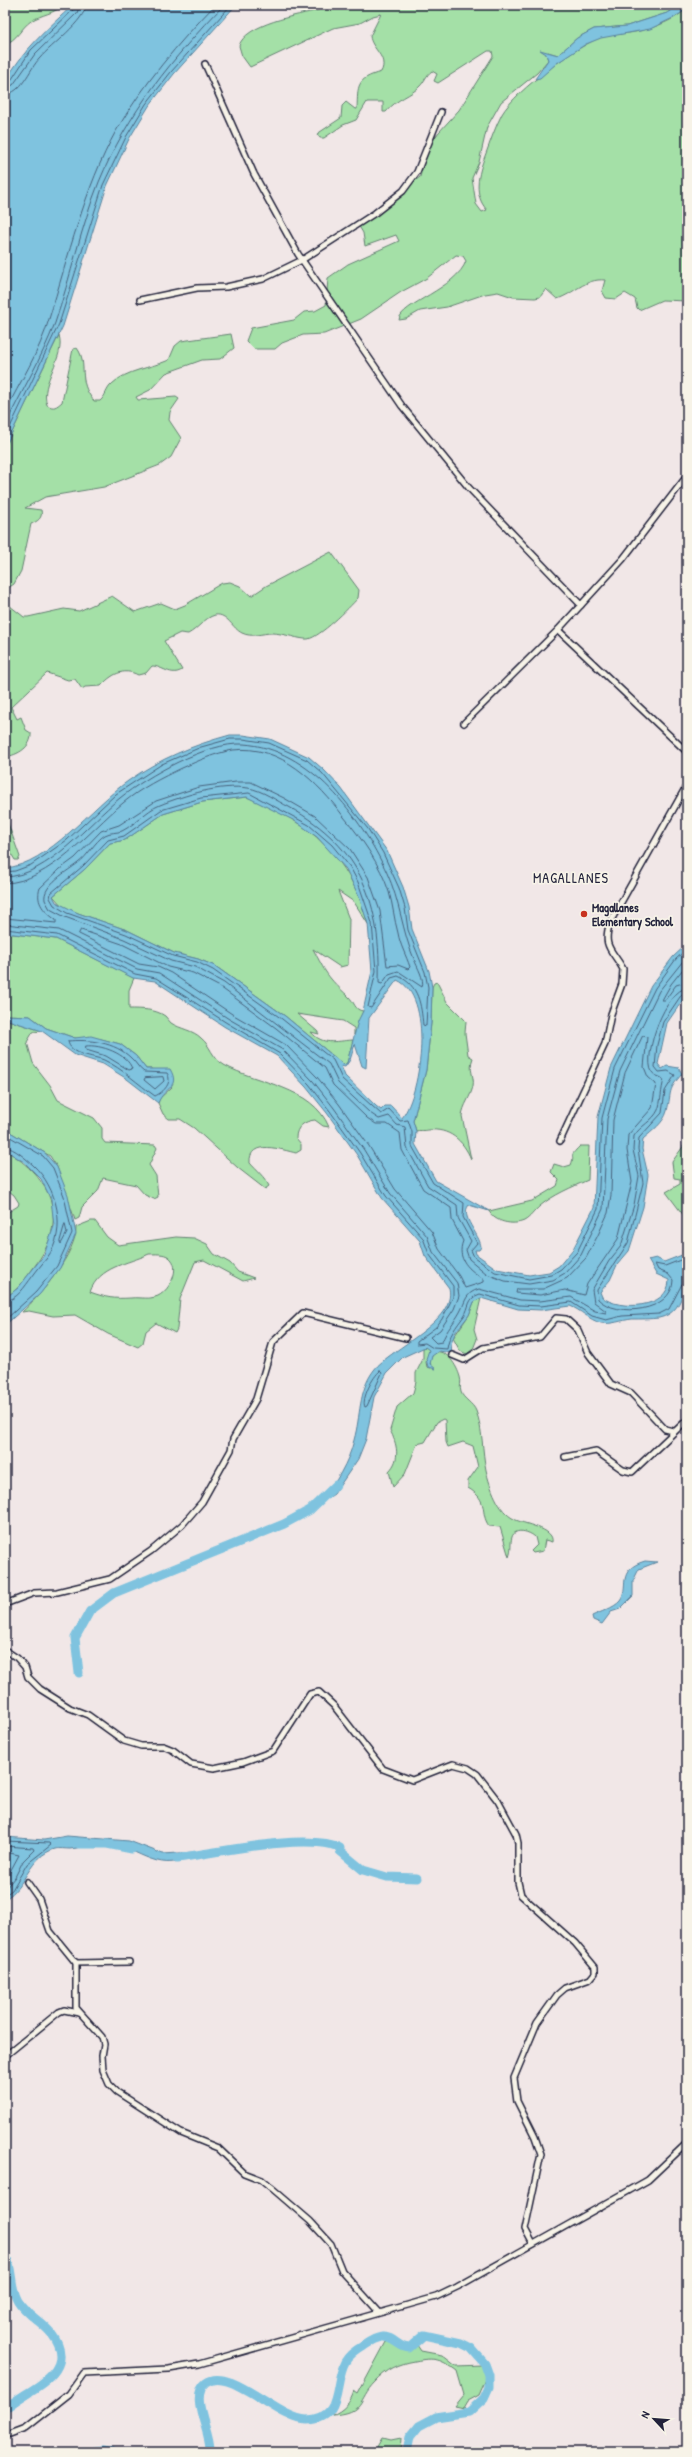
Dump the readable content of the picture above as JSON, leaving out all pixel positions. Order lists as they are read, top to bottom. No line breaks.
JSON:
{"districts":["MAGALLANES"],"places":["Magallanes Elementary School"],"north":"top left"}
